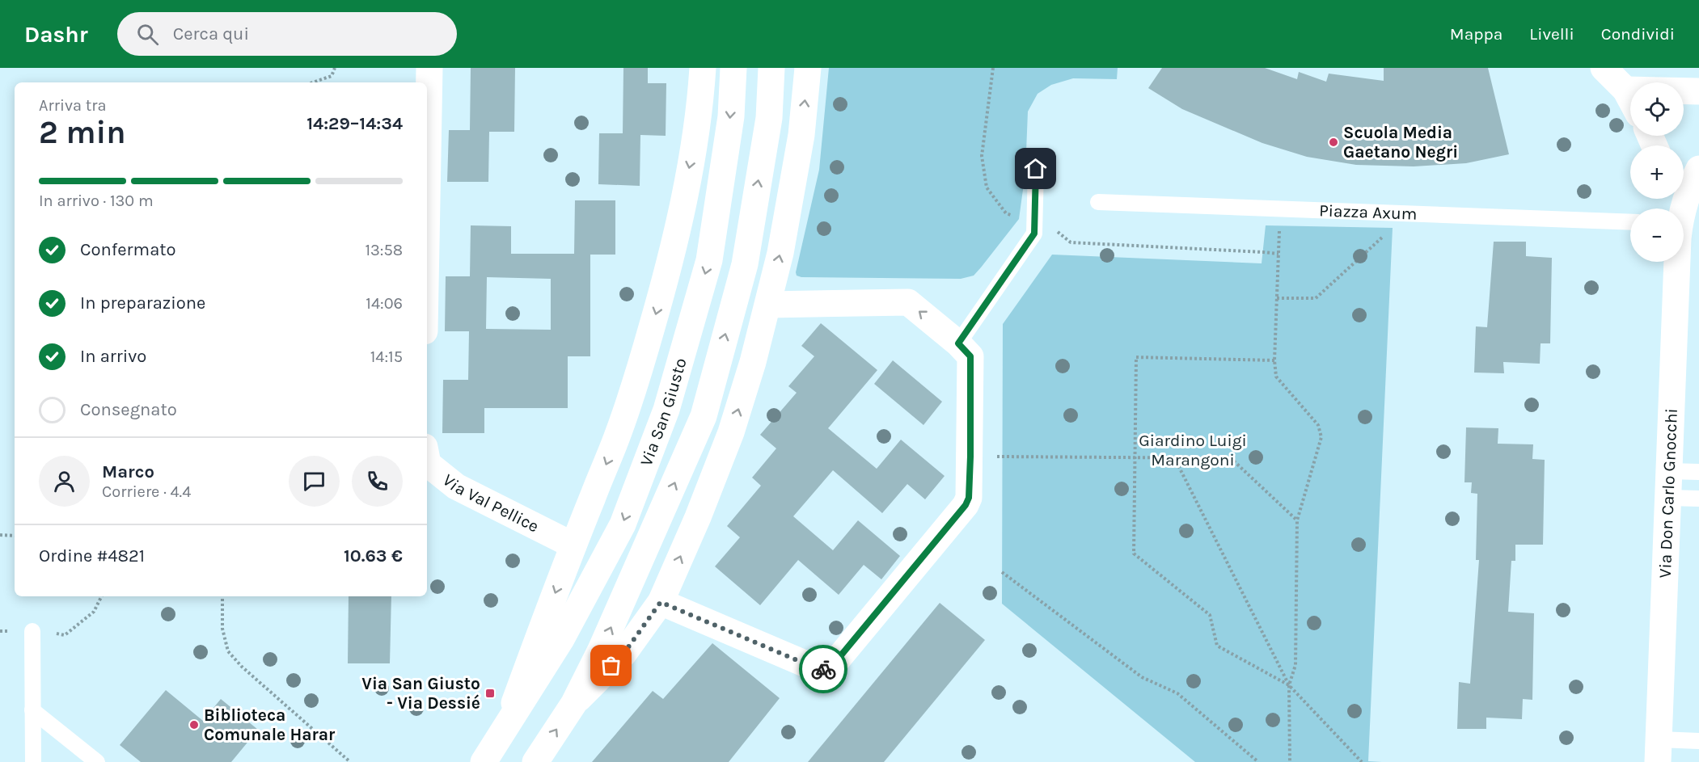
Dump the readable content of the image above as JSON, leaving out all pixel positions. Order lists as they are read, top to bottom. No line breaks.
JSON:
{"streets":{"street":["Via San Giusto","Via Don Carlo Gnocchi","Via Val Pellice"],"lane":["Piazza Axum"]},"crossings":[["Via San Giusto","Via Val Pellice"]],"parks":["Giardino Luigi Marangoni"],"places":{"other":["Scuola Media Gaetano Negri","Biblioteca Comunale Harar"],"transit":["Via San Giusto - Via Dessié"]},"page":{"header":"Dashr","search":"Cerca qui","nav":["Mappa","Livelli","Condividi"],"map_buttons":["+","−"],"heading":["2 min","Arriva tra","14:29–14:34"],"panel":["Marco","Corriere · 4.4","Ordine #4821","10.63 €"],"bar":"In arrivo · 130 m","list":[["Confermato","13:58"],["In preparazione","14:06"],["In arrivo","14:15"],"Consegnato"]}}
